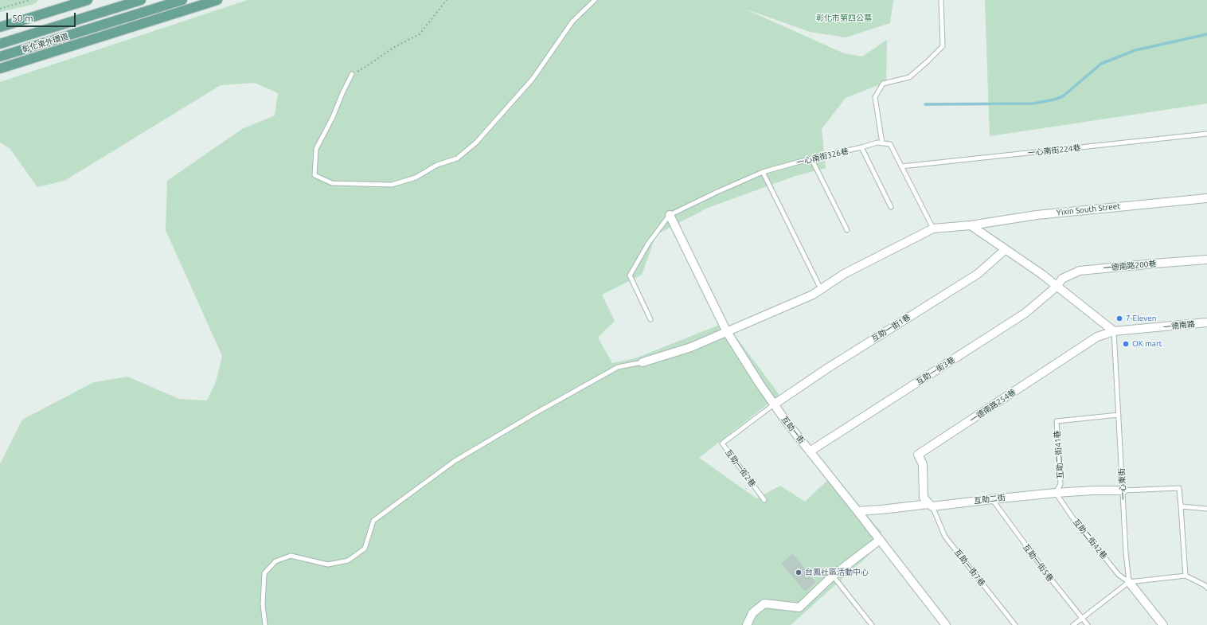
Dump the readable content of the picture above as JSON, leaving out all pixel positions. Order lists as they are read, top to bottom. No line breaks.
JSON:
{"streets":{"main road":["彰化東外環道"],"street":["Yixin South Street","一德南路200巷","一德南路","互助一街1巷","互助一街3巷","一德南路254巷","互助一街","互助二街"],"lane":["一心南街224巷","一心南街326巷","互助二街41巷","互助一街2巷","一心東街","互助二街42巷","互助一街5巷","互助一街7巷"]},"crossings":[["一心南街326巷","互助一街"],["一德南路200巷","互助一街3巷"],["一德南路","一德南路254巷"],["一德南路","一心東街"],["互助一街1巷","互助一街"],["互助一街1巷","互助一街2巷"],["互助一街3巷","互助一街"],["一德南路254巷","一心東街"],["一德南路254巷","互助二街"],["一德南路254巷","互助一街7巷"],["互助一街","互助一街2巷"],["互助一街","互助二街"],["互助二街41巷","一心東街"],["互助二街41巷","互助二街"],["互助二街41巷","互助二街42巷"],["一心東街","互助二街"],["一心東街","互助二街42巷"],["互助二街","互助二街42巷"],["互助二街","互助一街5巷"],["互助二街","互助一街7巷"]],"parks":["彰化市第四公墓"],"places":["7-Eleven","OK mart","台鳳社區活動中心"],"scale_bar":"50 m"}
